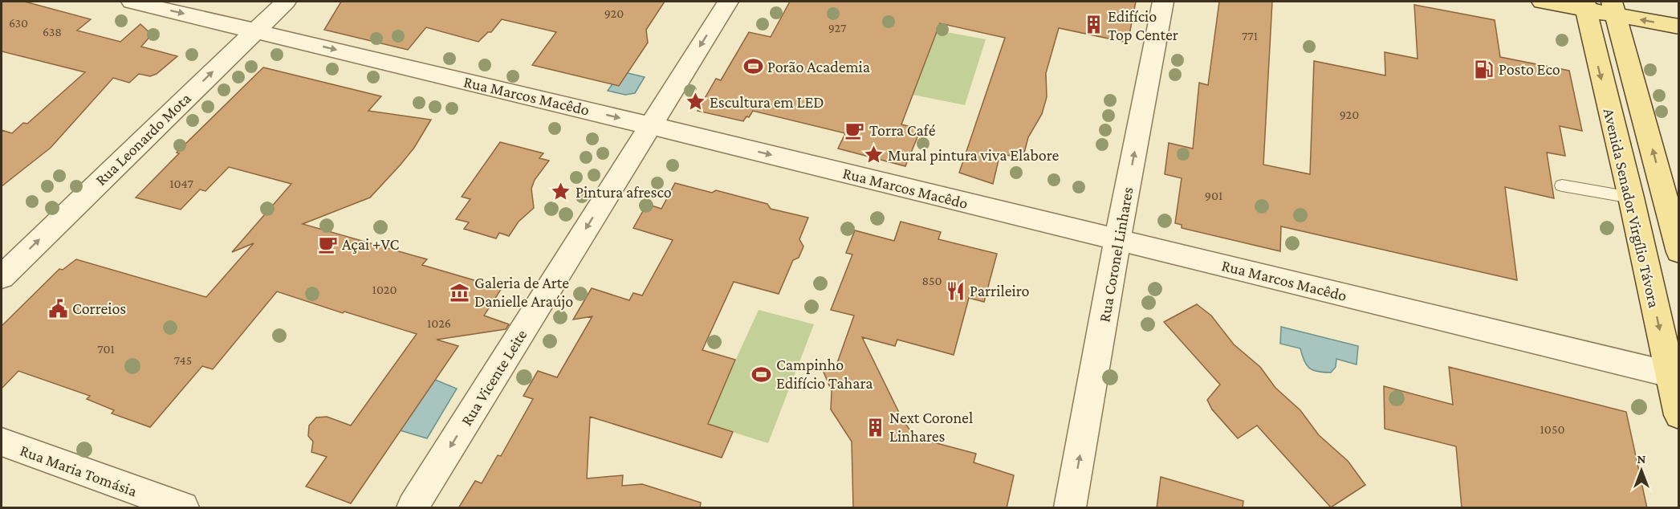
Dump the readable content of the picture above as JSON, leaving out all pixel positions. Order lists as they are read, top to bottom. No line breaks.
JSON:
{"streets":{"main road":["Avenida Senador Virgílio Távora"],"street":["Rua Marcos Macêdo","Rua Leonardo Mota","Rua Coronel Linhares","Rua Vicente Leite","Rua Maria Tomásia"]},"crossings":[["Rua Marcos Macêdo","Rua Leonardo Mota"],["Rua Marcos Macêdo","Avenida Senador Virgílio Távora"],["Rua Marcos Macêdo","Rua Coronel Linhares"],["Rua Marcos Macêdo","Rua Vicente Leite"]],"one_way":["Rua Marcos Macêdo","Rua Leonardo Mota","Rua Coronel Linhares","Rua Vicente Leite"],"places":{"building":["Edifício Top Center","Next Coronel Linhares"],"sports":["Porão Academia","Campinho Edifício Tahara"],"fuel station":["Posto Eco"],"place":["Escultura em LED","Mural pintura viva Elabore","Pintura afresco"],"cafe":["Torra Café","Açai +VC"],"restaurant":["Parrileiro"],"museum":["Galeria de Arte Danielle Araújo"],"public building":["Correios"]},"house_numbers":["920","630","927","638","771","920","1047","901","850","1020","1026","701","745","1050"],"north":"top"}
